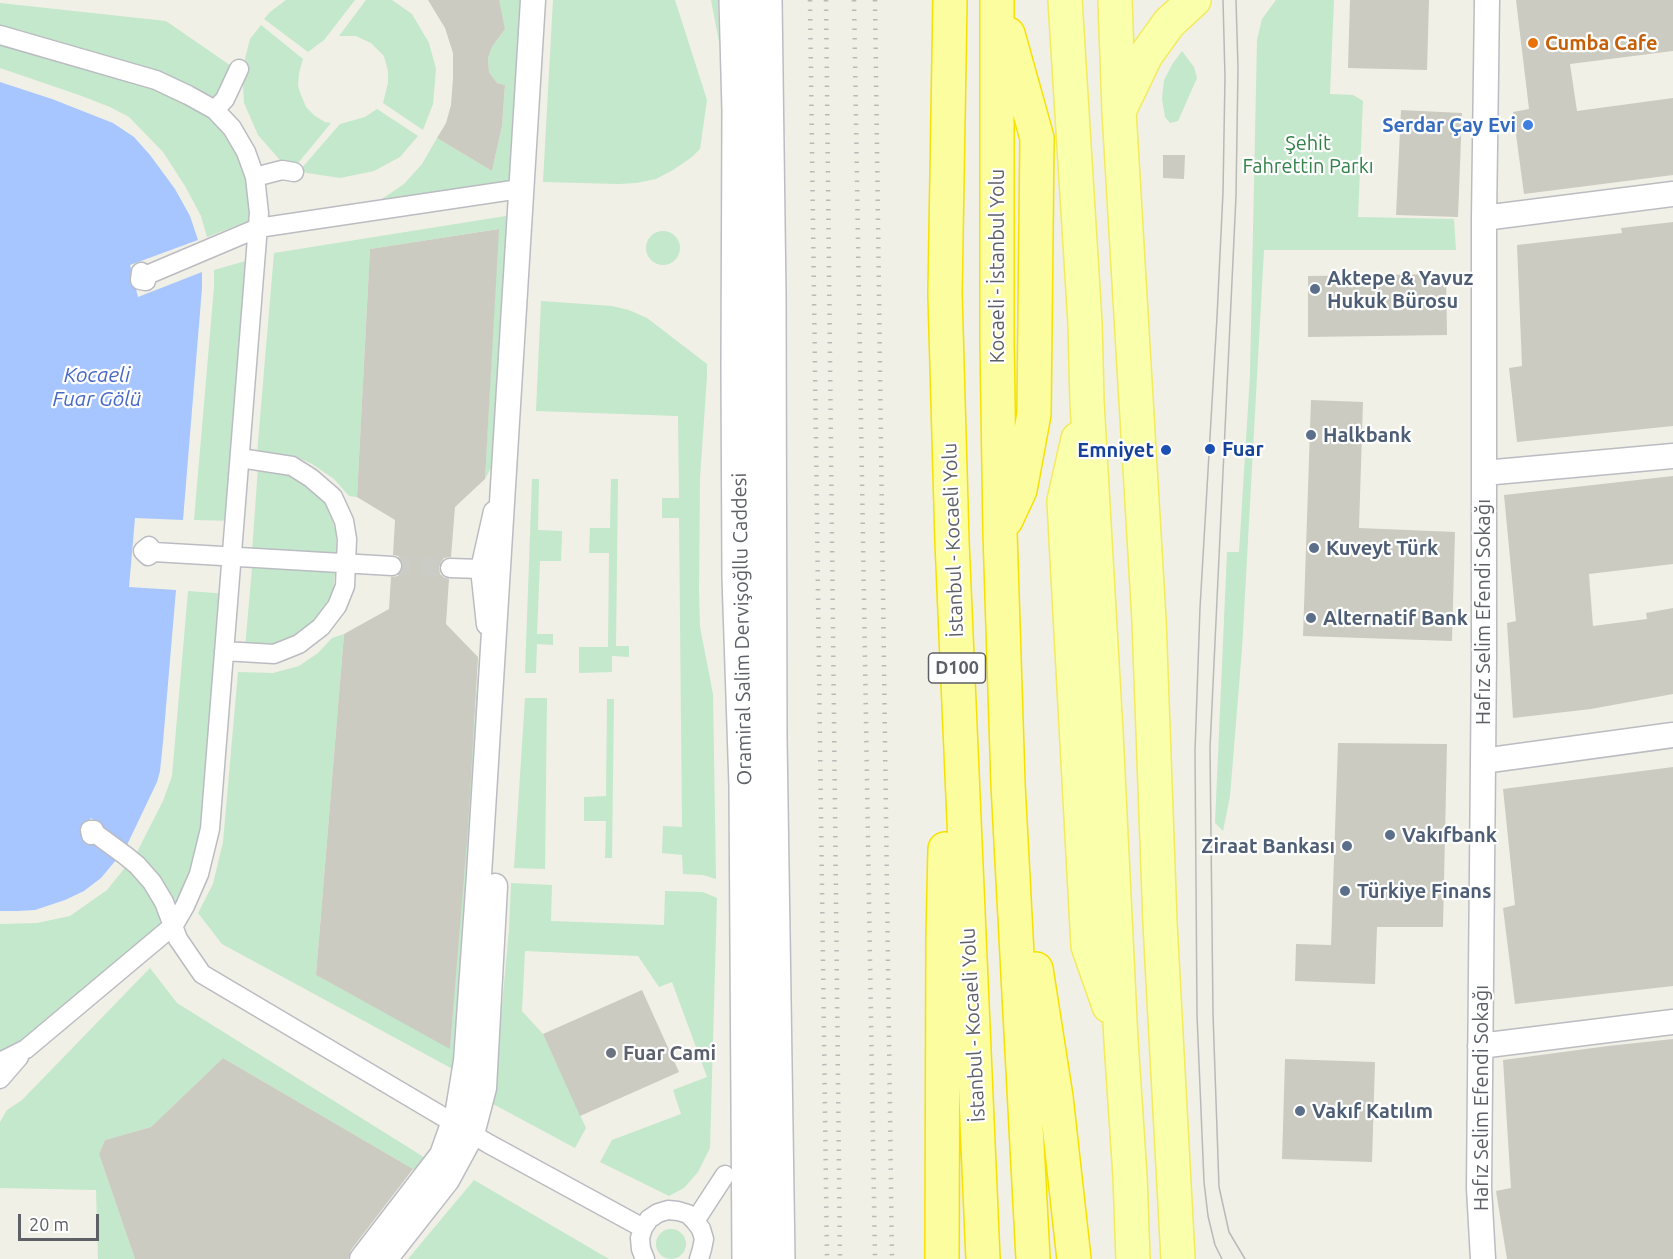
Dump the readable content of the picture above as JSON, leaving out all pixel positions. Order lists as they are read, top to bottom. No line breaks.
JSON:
{"streets":{"highway":["İstanbul - Kocaeli Yolu","D100"],"main road":["Oramiral Salim Dervişoğllu Caddesi"],"street":["Hafız Selim Efendi Sokağı"]},"water":["Kocaeli Fuar Gölü"],"parks":["Şehit Fahrettin Parkı"],"places":["Cumba Cafe","Serdar Çay Evi","Aktepe & Yavuz Hukuk Bürosu","Halkbank","Fuar","Emniyet","Kuveyt Türk","Alternatif Bank","Vakıfbank","Ziraat Bankası","Türkiye Finans","Fuar Cami","Vakıf Katılım"],"scale_bar":"20 m"}
